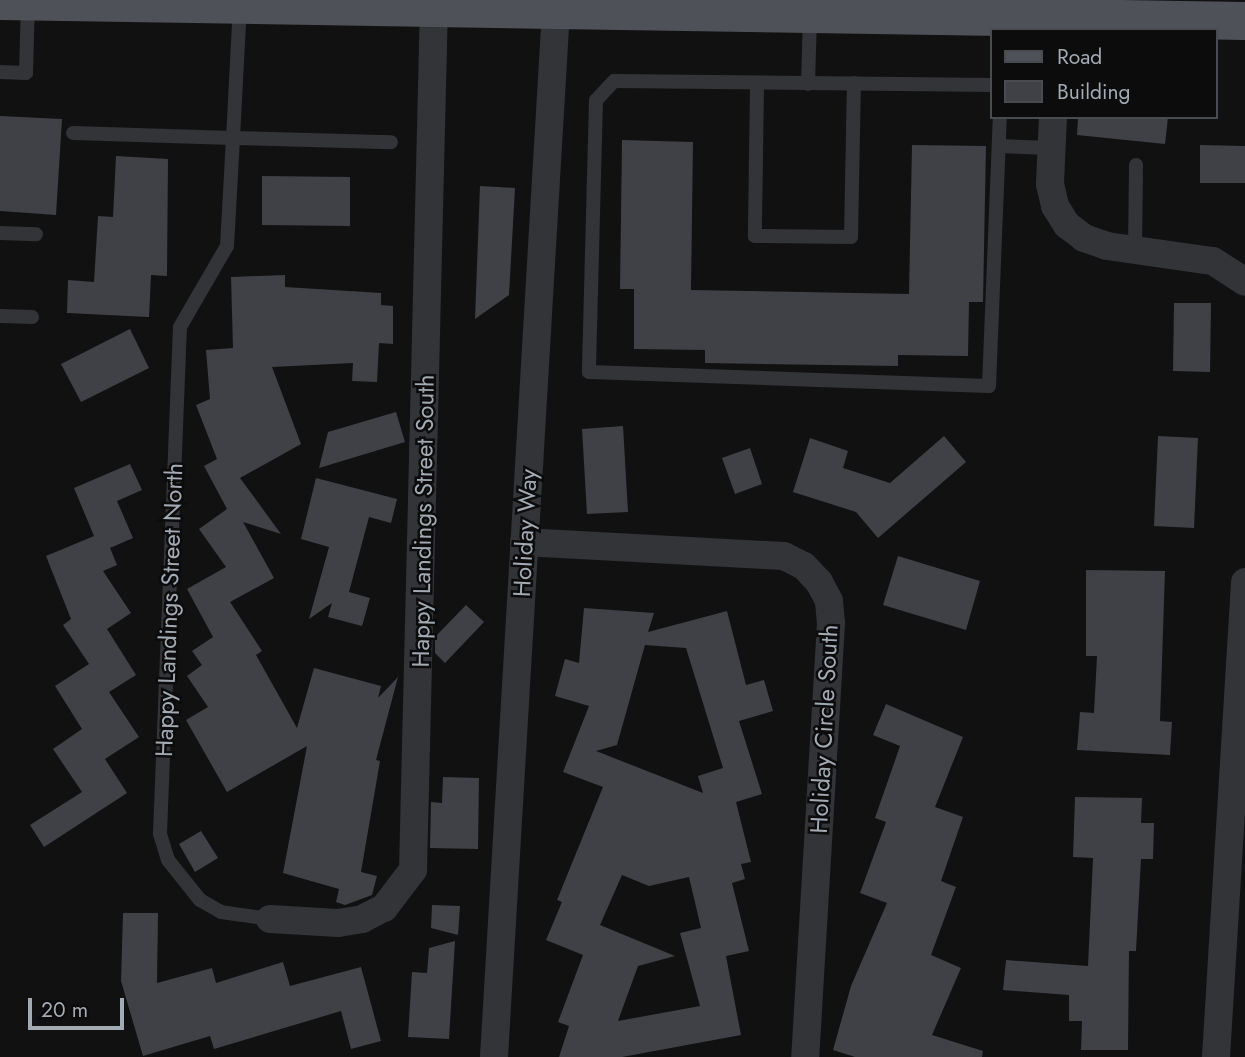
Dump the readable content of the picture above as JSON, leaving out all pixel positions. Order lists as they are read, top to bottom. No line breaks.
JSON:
{"streets":{"street":["Happy Landings Street South","Holiday Way","Holiday Circle South"],"lane":["Happy Landings Street North"]},"crossings":[["Happy Landings Street South","Happy Landings Street North"],["Holiday Way","Holiday Circle South"]],"legend":["Road","Building"],"scale_bar":"20 m"}
